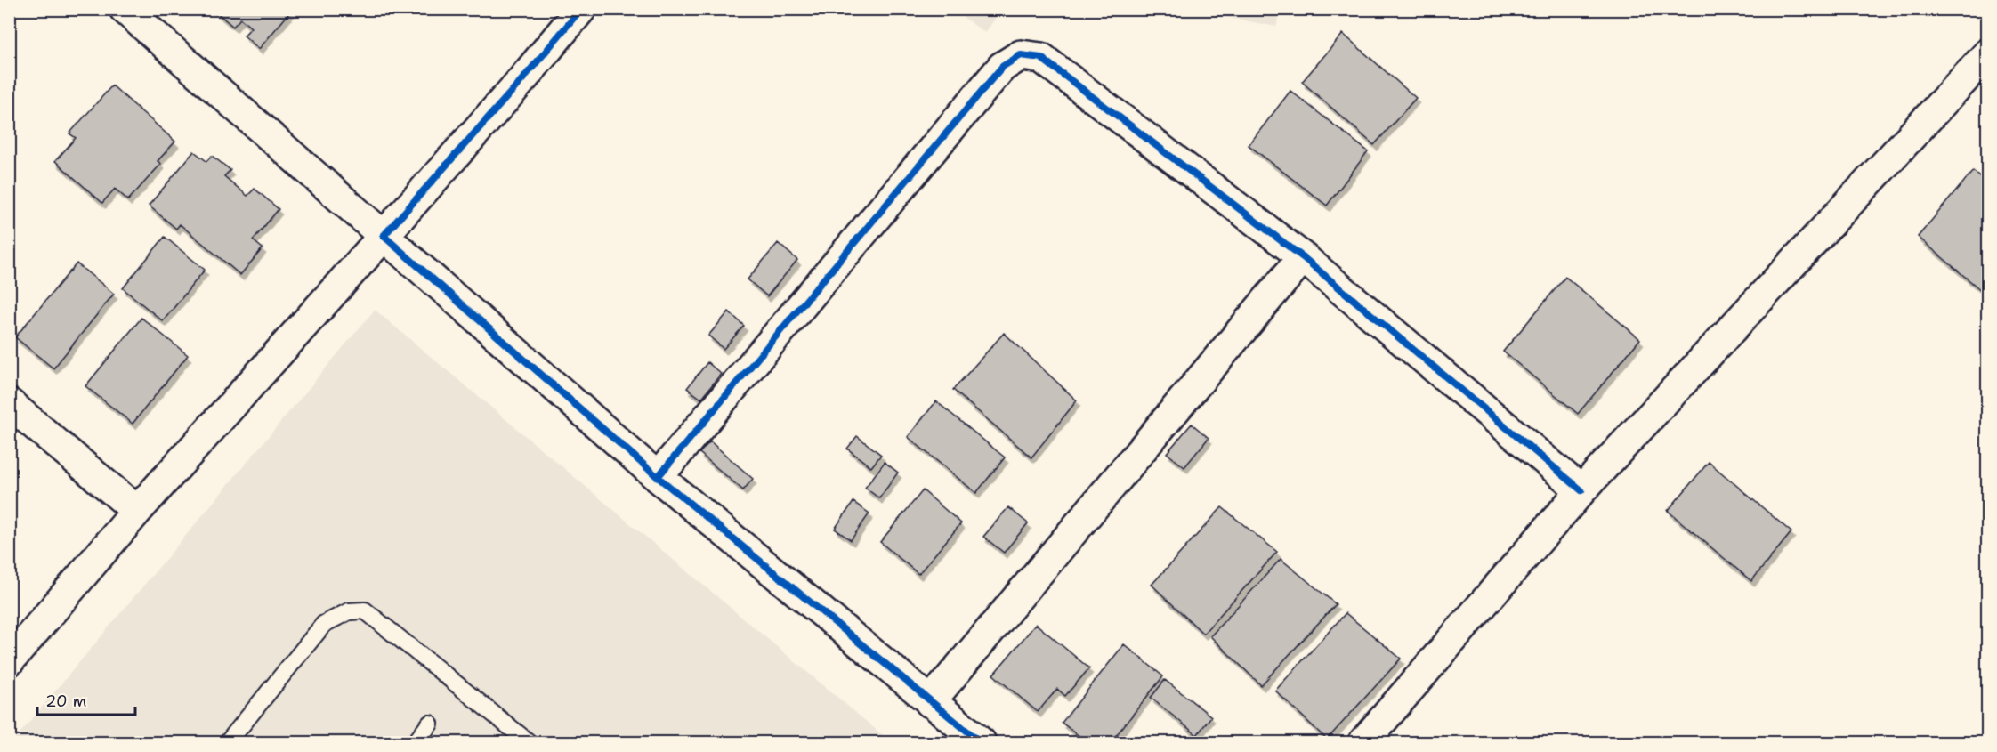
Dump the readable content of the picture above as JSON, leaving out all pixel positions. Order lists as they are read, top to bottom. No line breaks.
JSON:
{"scale_bar":"20 m"}
